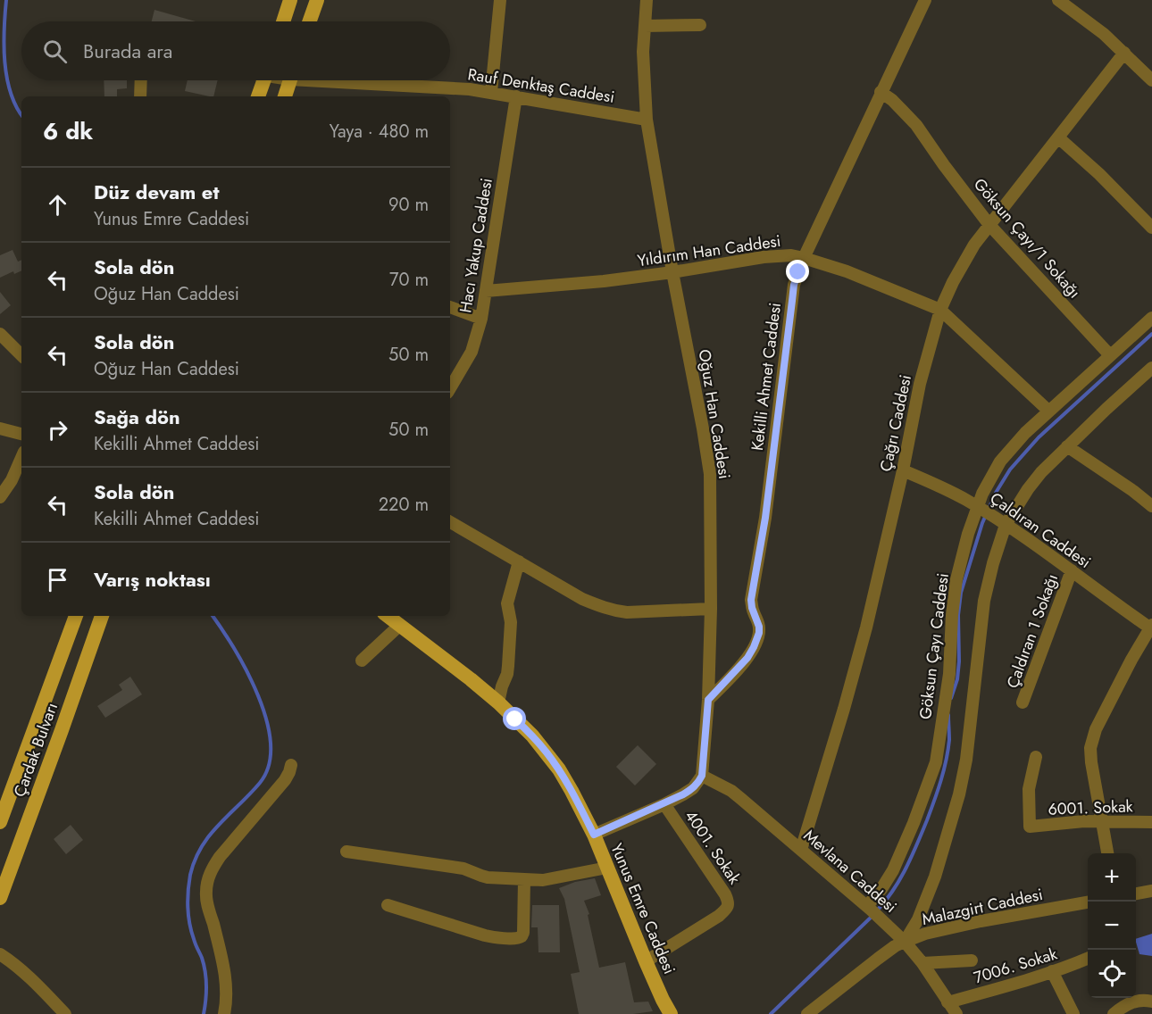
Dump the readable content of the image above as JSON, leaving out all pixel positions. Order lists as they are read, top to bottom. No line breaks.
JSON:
{"streets":{"main road":["Çardak Bulvarı","Yunus Emre Caddesi"],"street":["Rauf Denktaş Caddesi","Göksun Çayı/1 Sokağı","Hacı Yakup Caddesi","Yıldırım Han Caddesi","Kekilli Ahmet Caddesi","Oğuz Han Caddesi","Çağrı Caddesi","Çaldıran Caddesi","Çaldıran 1 Sokağı","Göksun Çayı Caddesi","6001. Sokak","4001. Sokak","Mevlana Caddesi","Malazgirt Caddesi","7006. Sokak"]},"crossings":[["Rauf Denktaş Caddesi","Hacı Yakup Caddesi"],["Rauf Denktaş Caddesi","Oğuz Han Caddesi"],["Göksun Çayı/1 Sokağı","Kekilli Ahmet Caddesi"],["Göksun Çayı/1 Sokağı","Çağrı Caddesi"],["Göksun Çayı/1 Sokağı","Göksun Çayı Caddesi"],["Hacı Yakup Caddesi","Yıldırım Han Caddesi"],["Yıldırım Han Caddesi","Kekilli Ahmet Caddesi"],["Yıldırım Han Caddesi","Oğuz Han Caddesi"],["Yıldırım Han Caddesi","Çağrı Caddesi"],["Yıldırım Han Caddesi","Göksun Çayı Caddesi"],["Kekilli Ahmet Caddesi","Oğuz Han Caddesi"],["Oğuz Han Caddesi","Mevlana Caddesi"],["Çağrı Caddesi","Çaldıran Caddesi"],["Çağrı Caddesi","Mevlana Caddesi"],["Çaldıran Caddesi","Çaldıran 1 Sokağı"],["Çaldıran Caddesi","Göksun Çayı Caddesi"],["Göksun Çayı Caddesi","Mevlana Caddesi"],["4001. Sokak","Yunus Emre Caddesi"],["Mevlana Caddesi","Malazgirt Caddesi"],["Mevlana Caddesi","7006. Sokak"]],"page":{"search":"Burada ara","heading":["6 dk","Yaya · 480 m"],"list":[["Düz devam et","Yunus Emre Caddesi","90 m"],["Sola dön","Oğuz Han Caddesi","70 m"],["Sola dön","Oğuz Han Caddesi","50 m"],["Sağa dön","Kekilli Ahmet Caddesi","50 m"],["Sola dön","Kekilli Ahmet Caddesi","220 m"],"Varış noktası"],"map_buttons":["+","−"]}}
